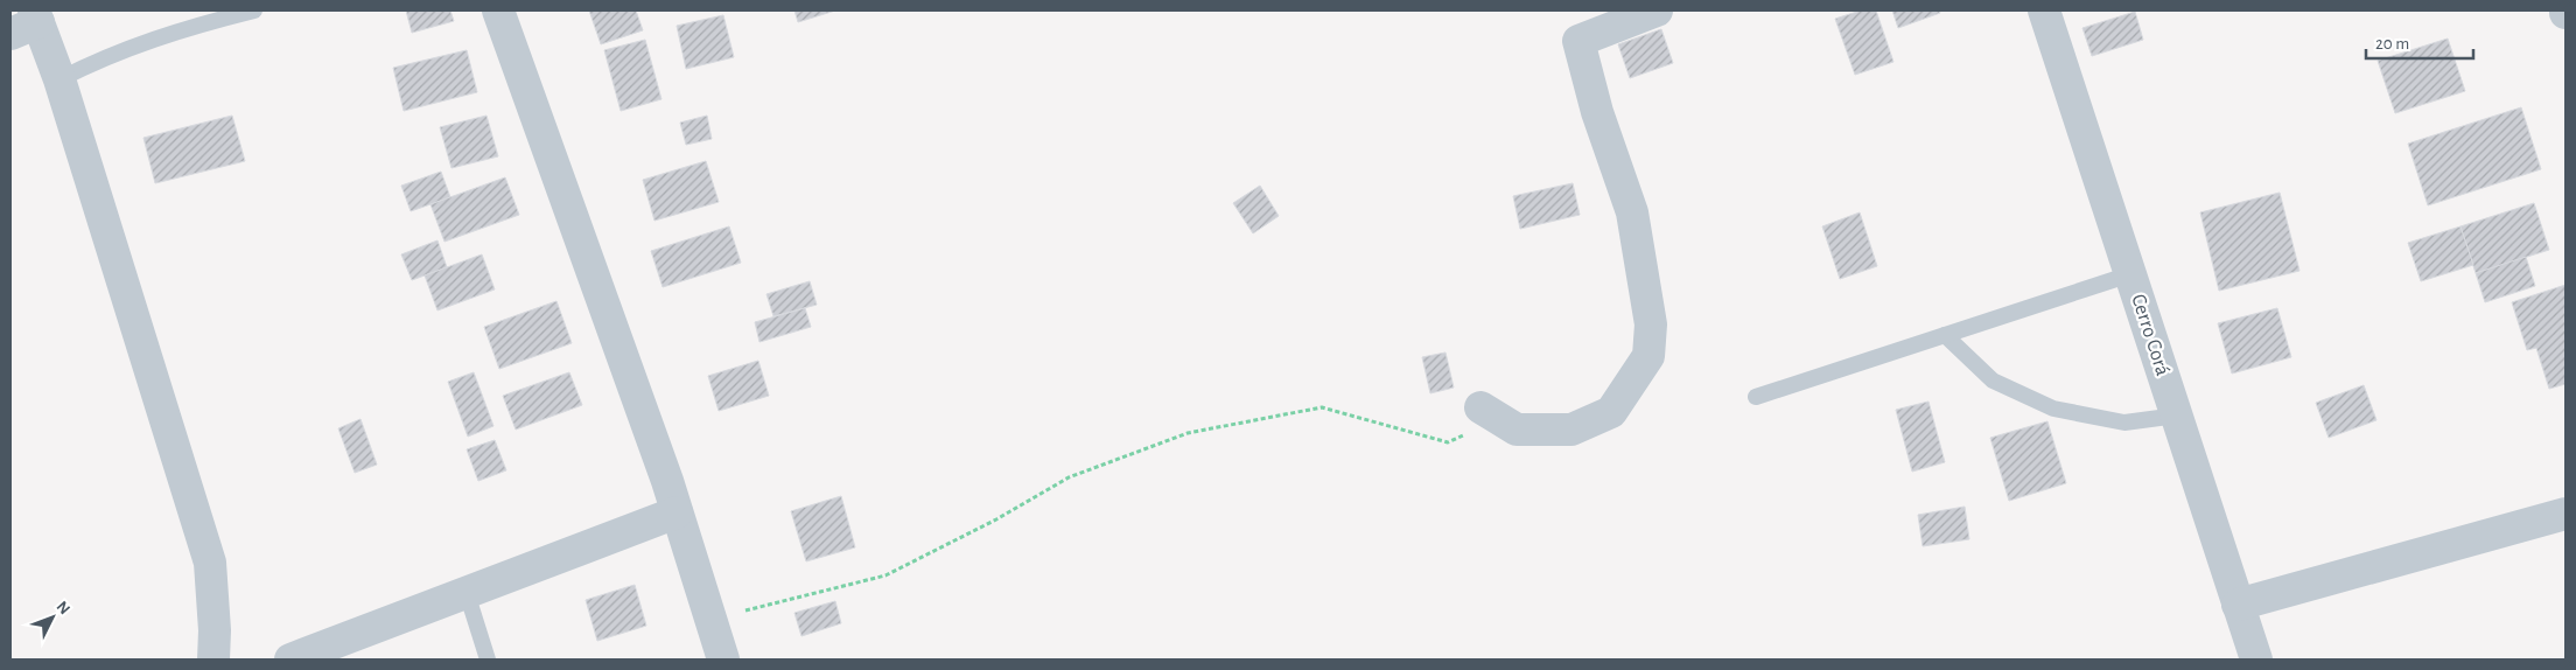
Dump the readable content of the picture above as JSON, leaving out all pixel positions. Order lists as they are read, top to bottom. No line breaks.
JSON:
{"streets":{"street":["Cerro Corá"]},"scale_bar":"20 m","north":"top right"}
